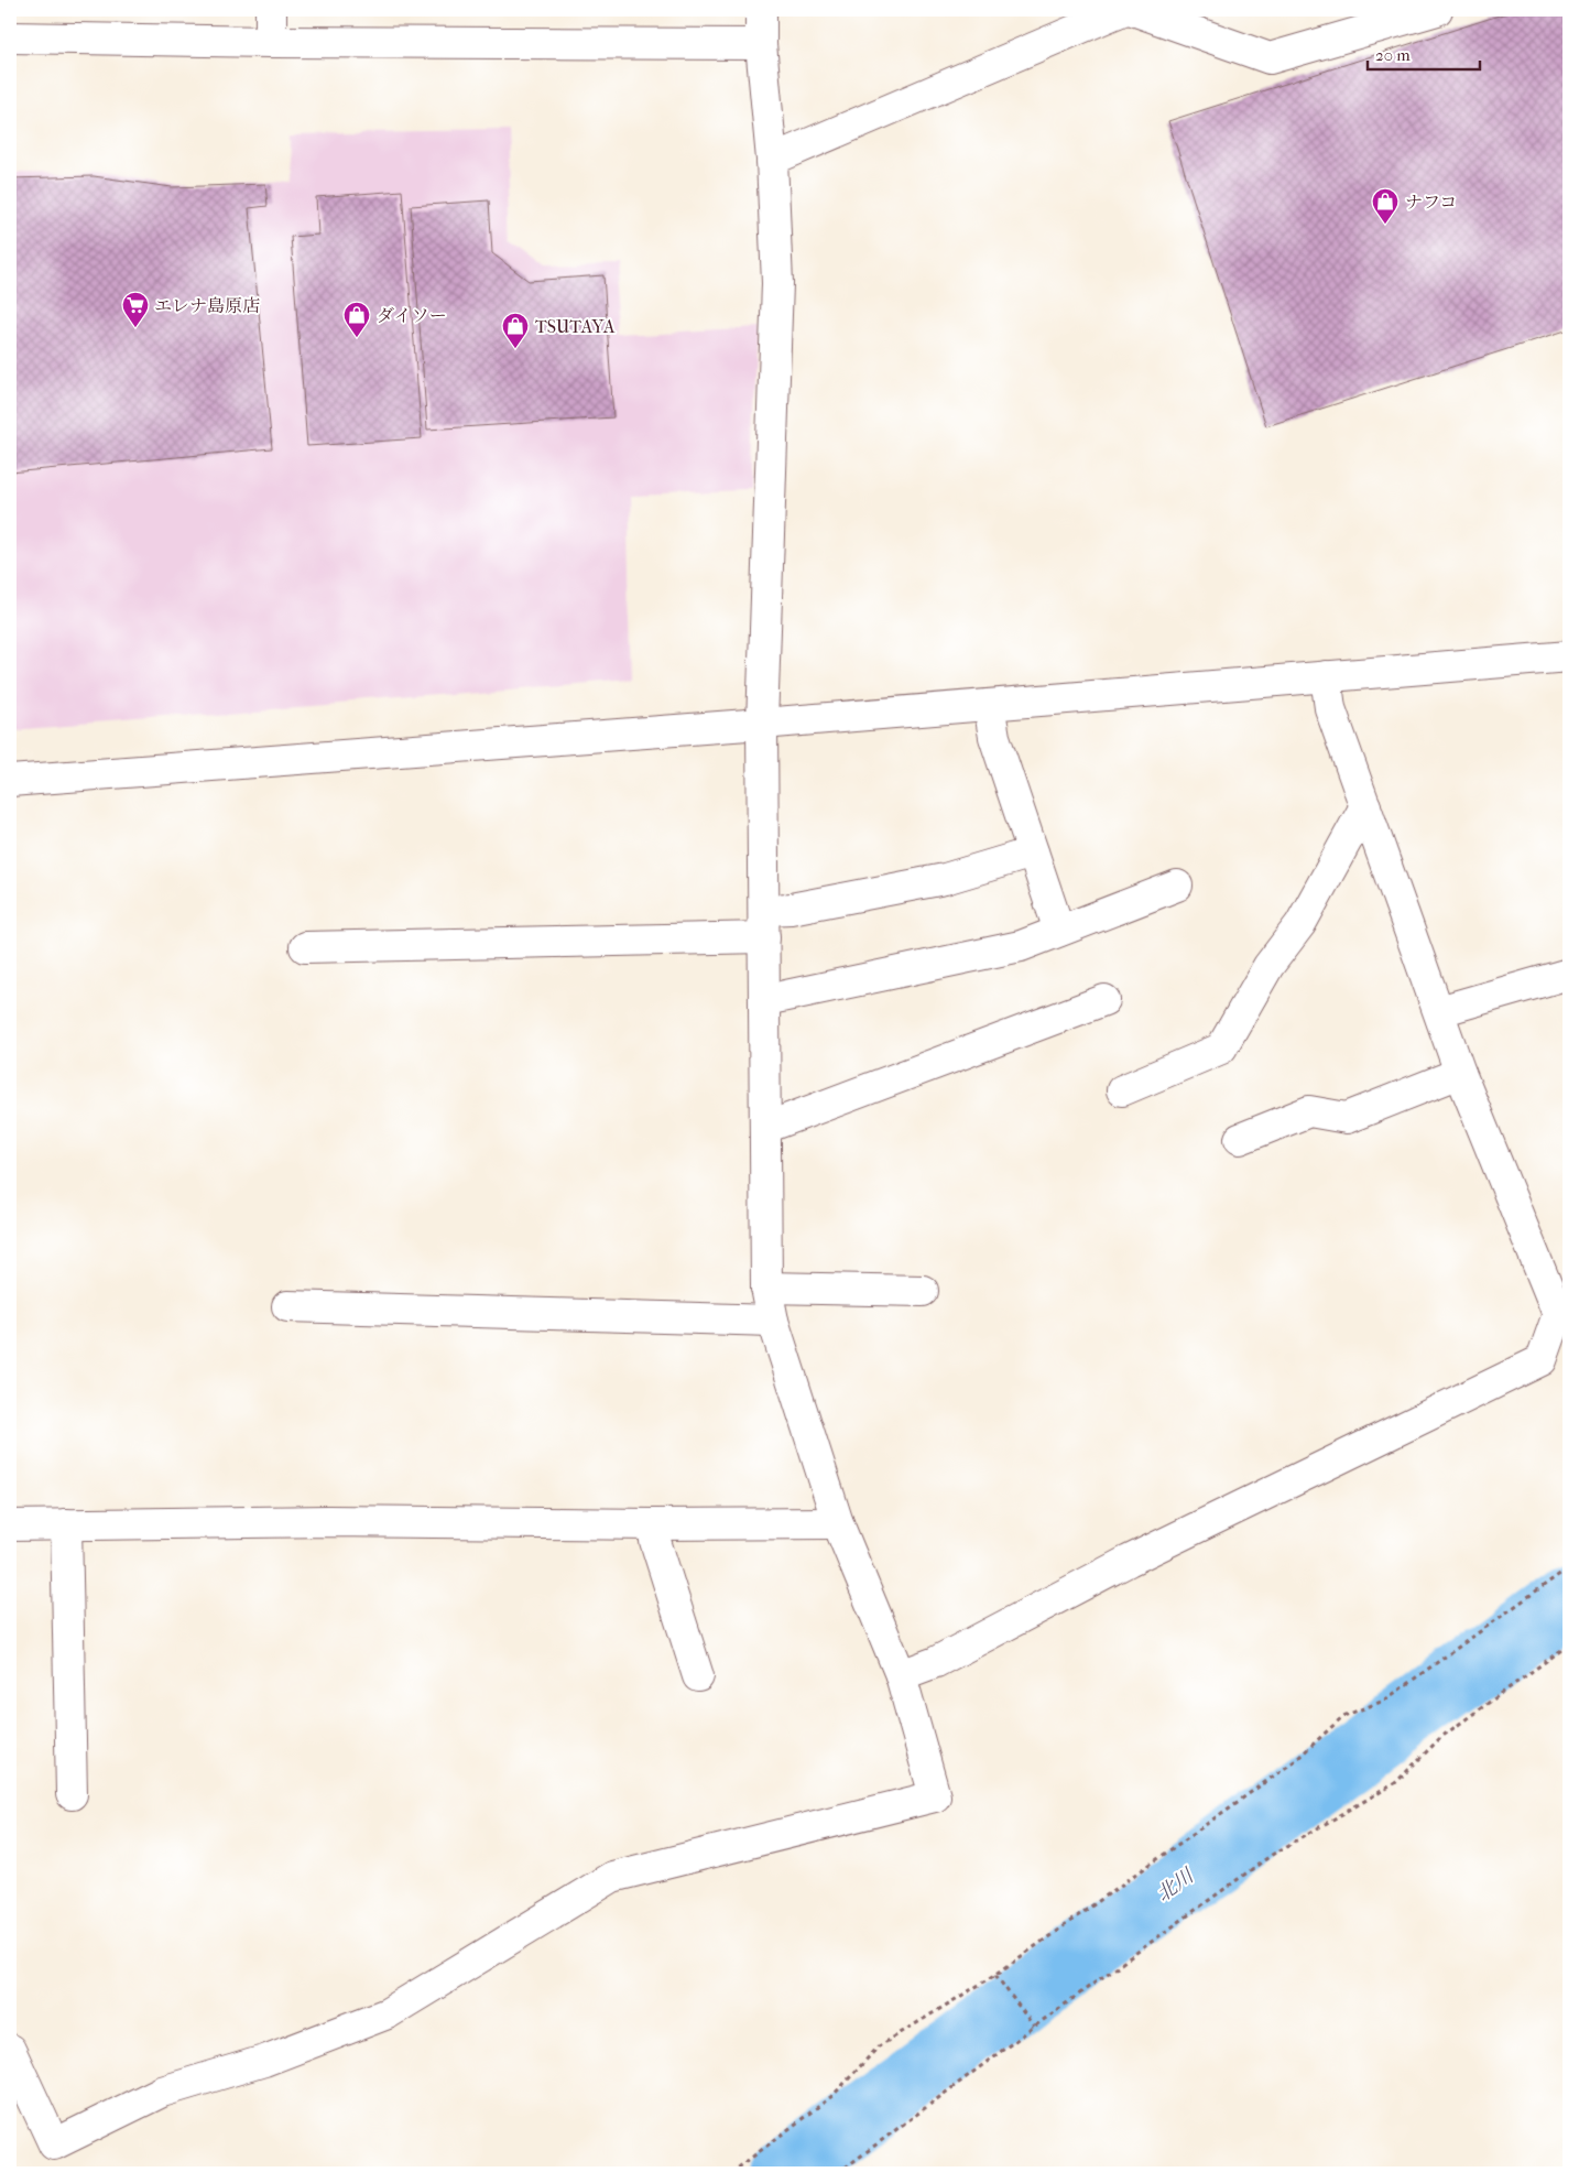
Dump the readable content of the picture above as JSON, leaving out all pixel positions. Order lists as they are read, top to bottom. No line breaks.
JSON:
{"water":["北川"],"places":{"shop":["ナフコ","ダイソー","TSUTAYA"],"supermarket":["エレナ島原店"]},"scale_bar":"20 m"}
